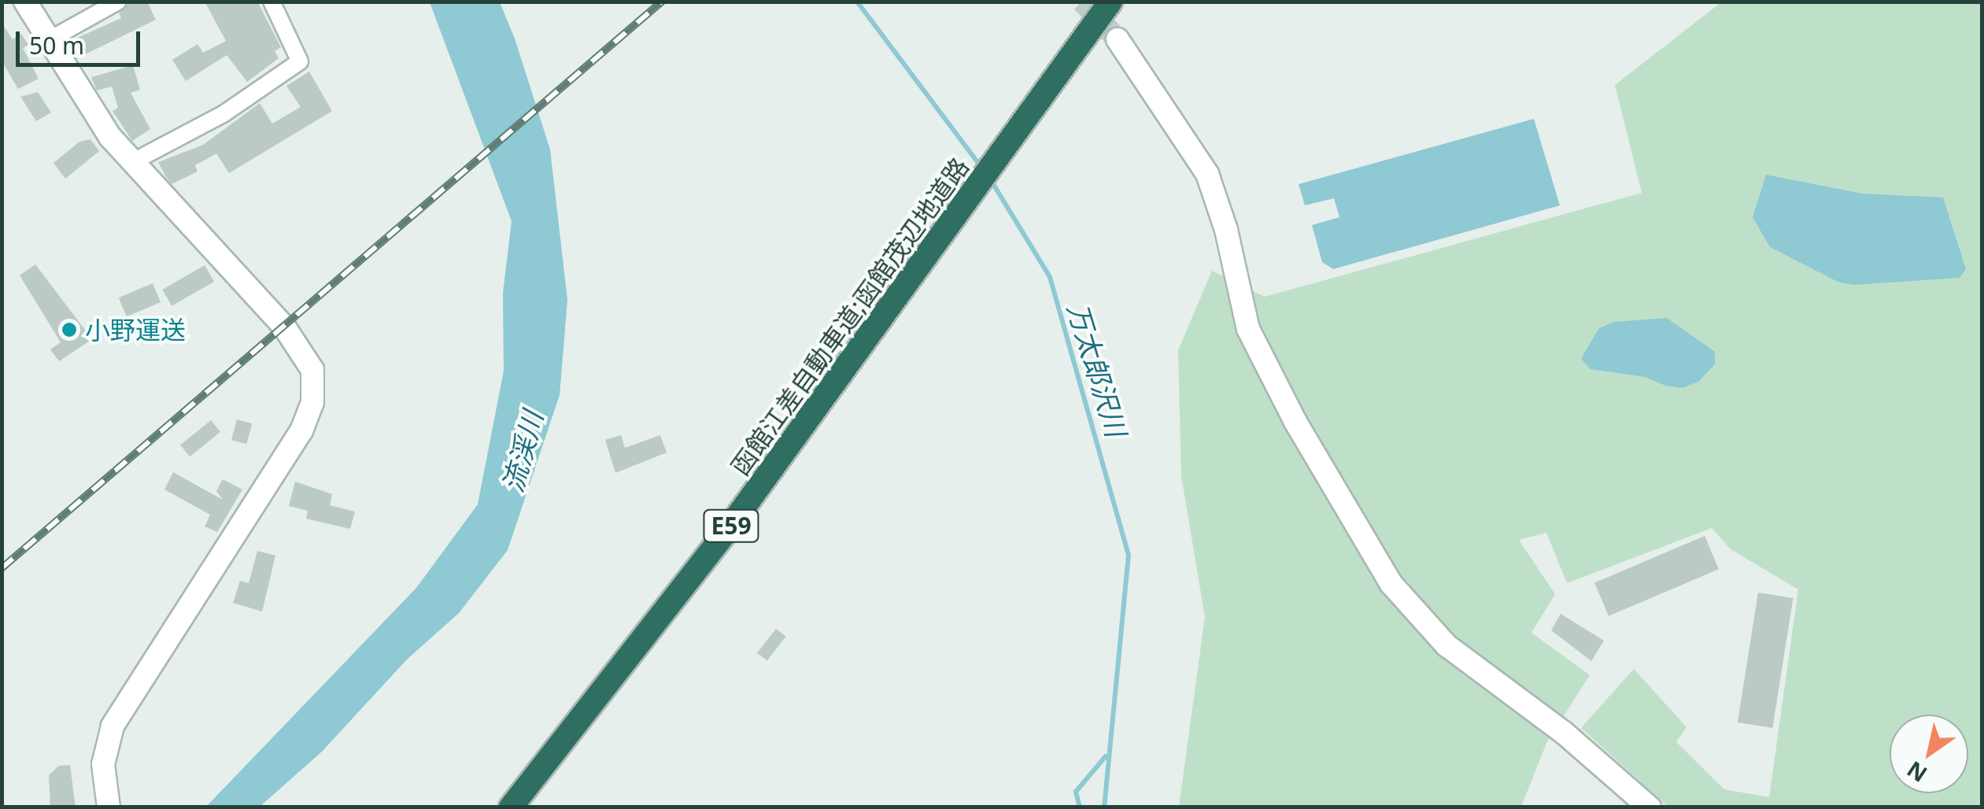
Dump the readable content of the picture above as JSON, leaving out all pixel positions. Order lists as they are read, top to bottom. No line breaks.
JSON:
{"streets":{"highway":["函館江差自動車道;函館茂辺地道路","E59"]},"water":["万太郎沢川","流渓川"],"places":["小野運送"],"scale_bar":"50 m","north":"bottom left"}
